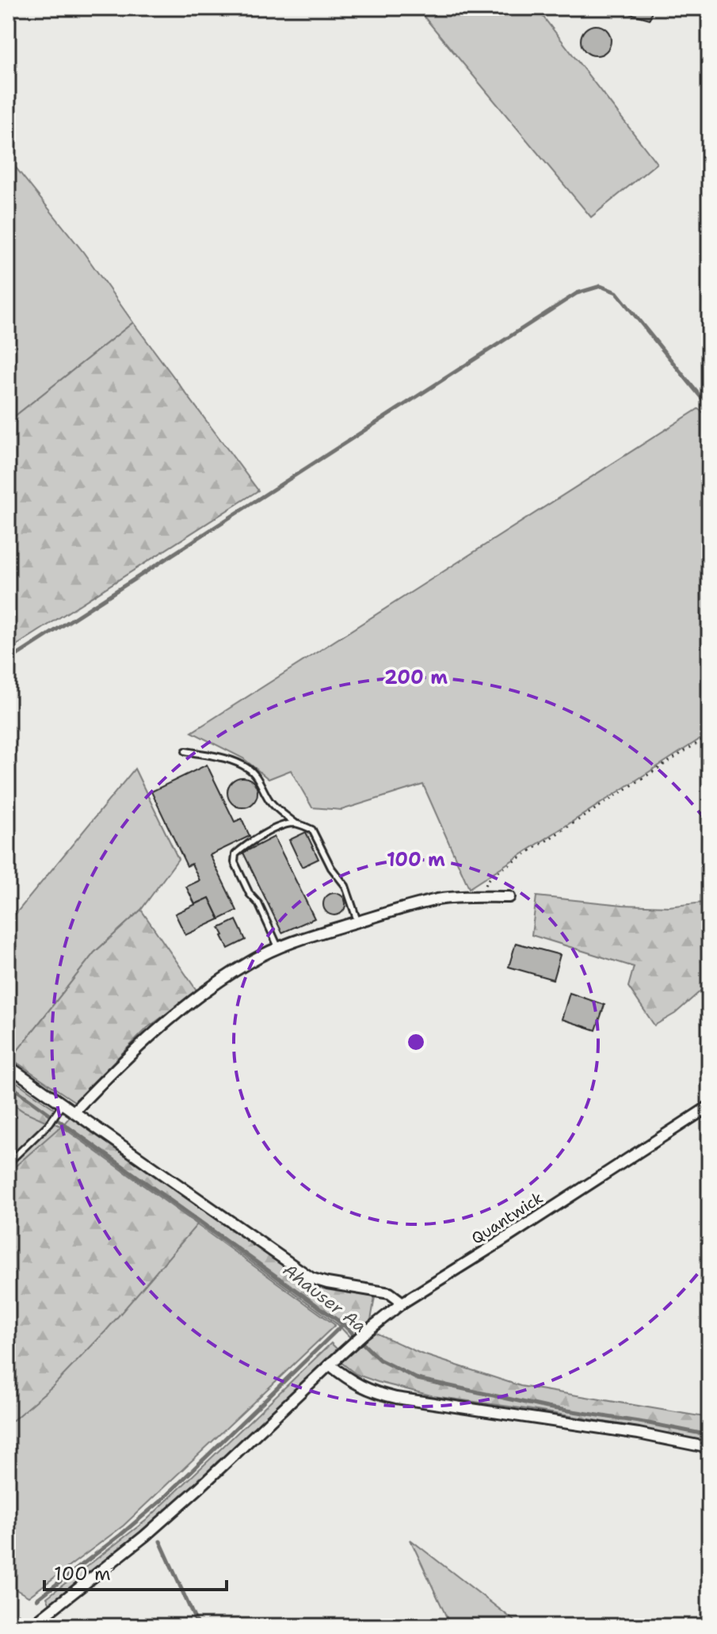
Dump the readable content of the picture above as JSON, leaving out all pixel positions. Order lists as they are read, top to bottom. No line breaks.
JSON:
{"streets":{"street":["Quantwick"]},"water":["Ahauser Aa"],"scale_bar":"100 m","rings":["200 m","100 m"]}
